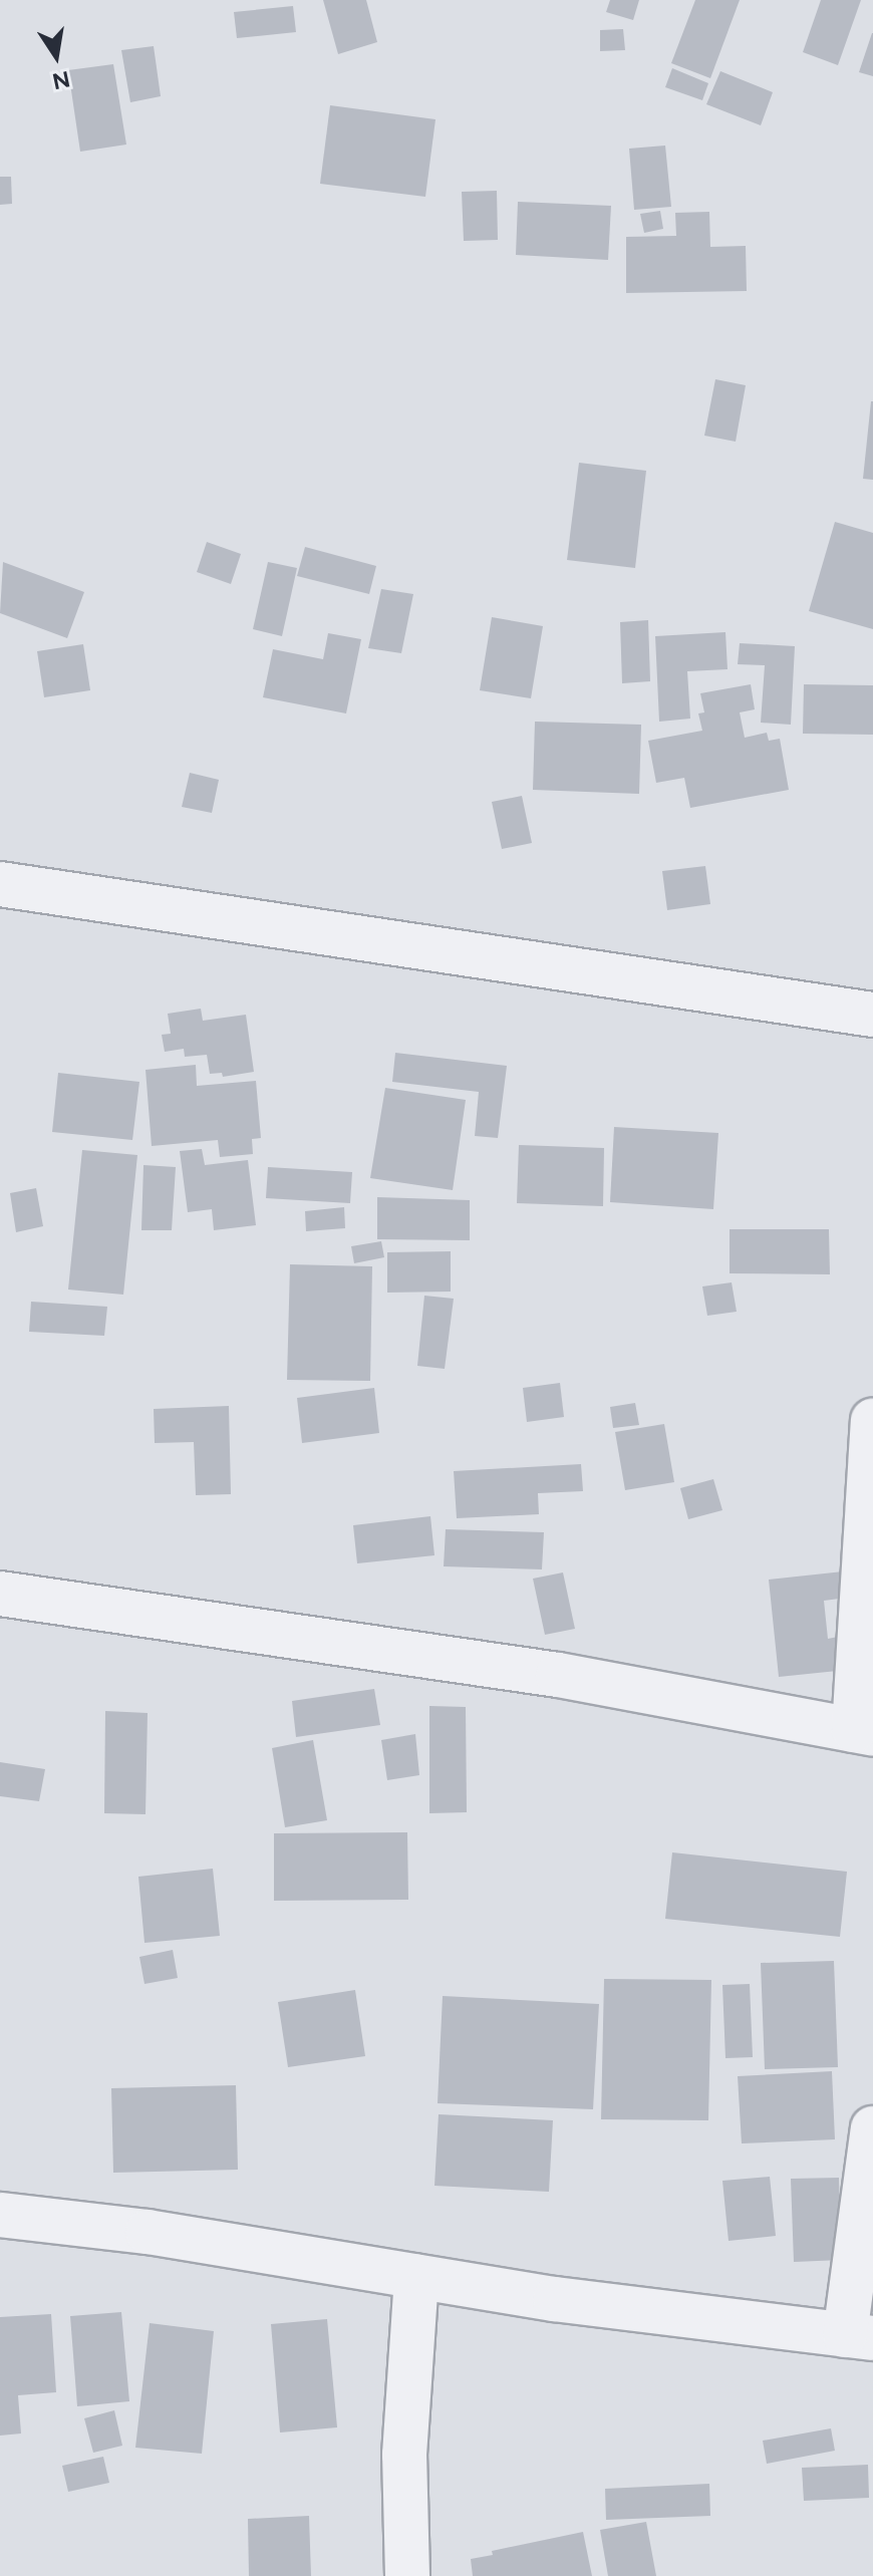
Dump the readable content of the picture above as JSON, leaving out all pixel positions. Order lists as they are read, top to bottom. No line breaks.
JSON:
{"north":"bottom"}
